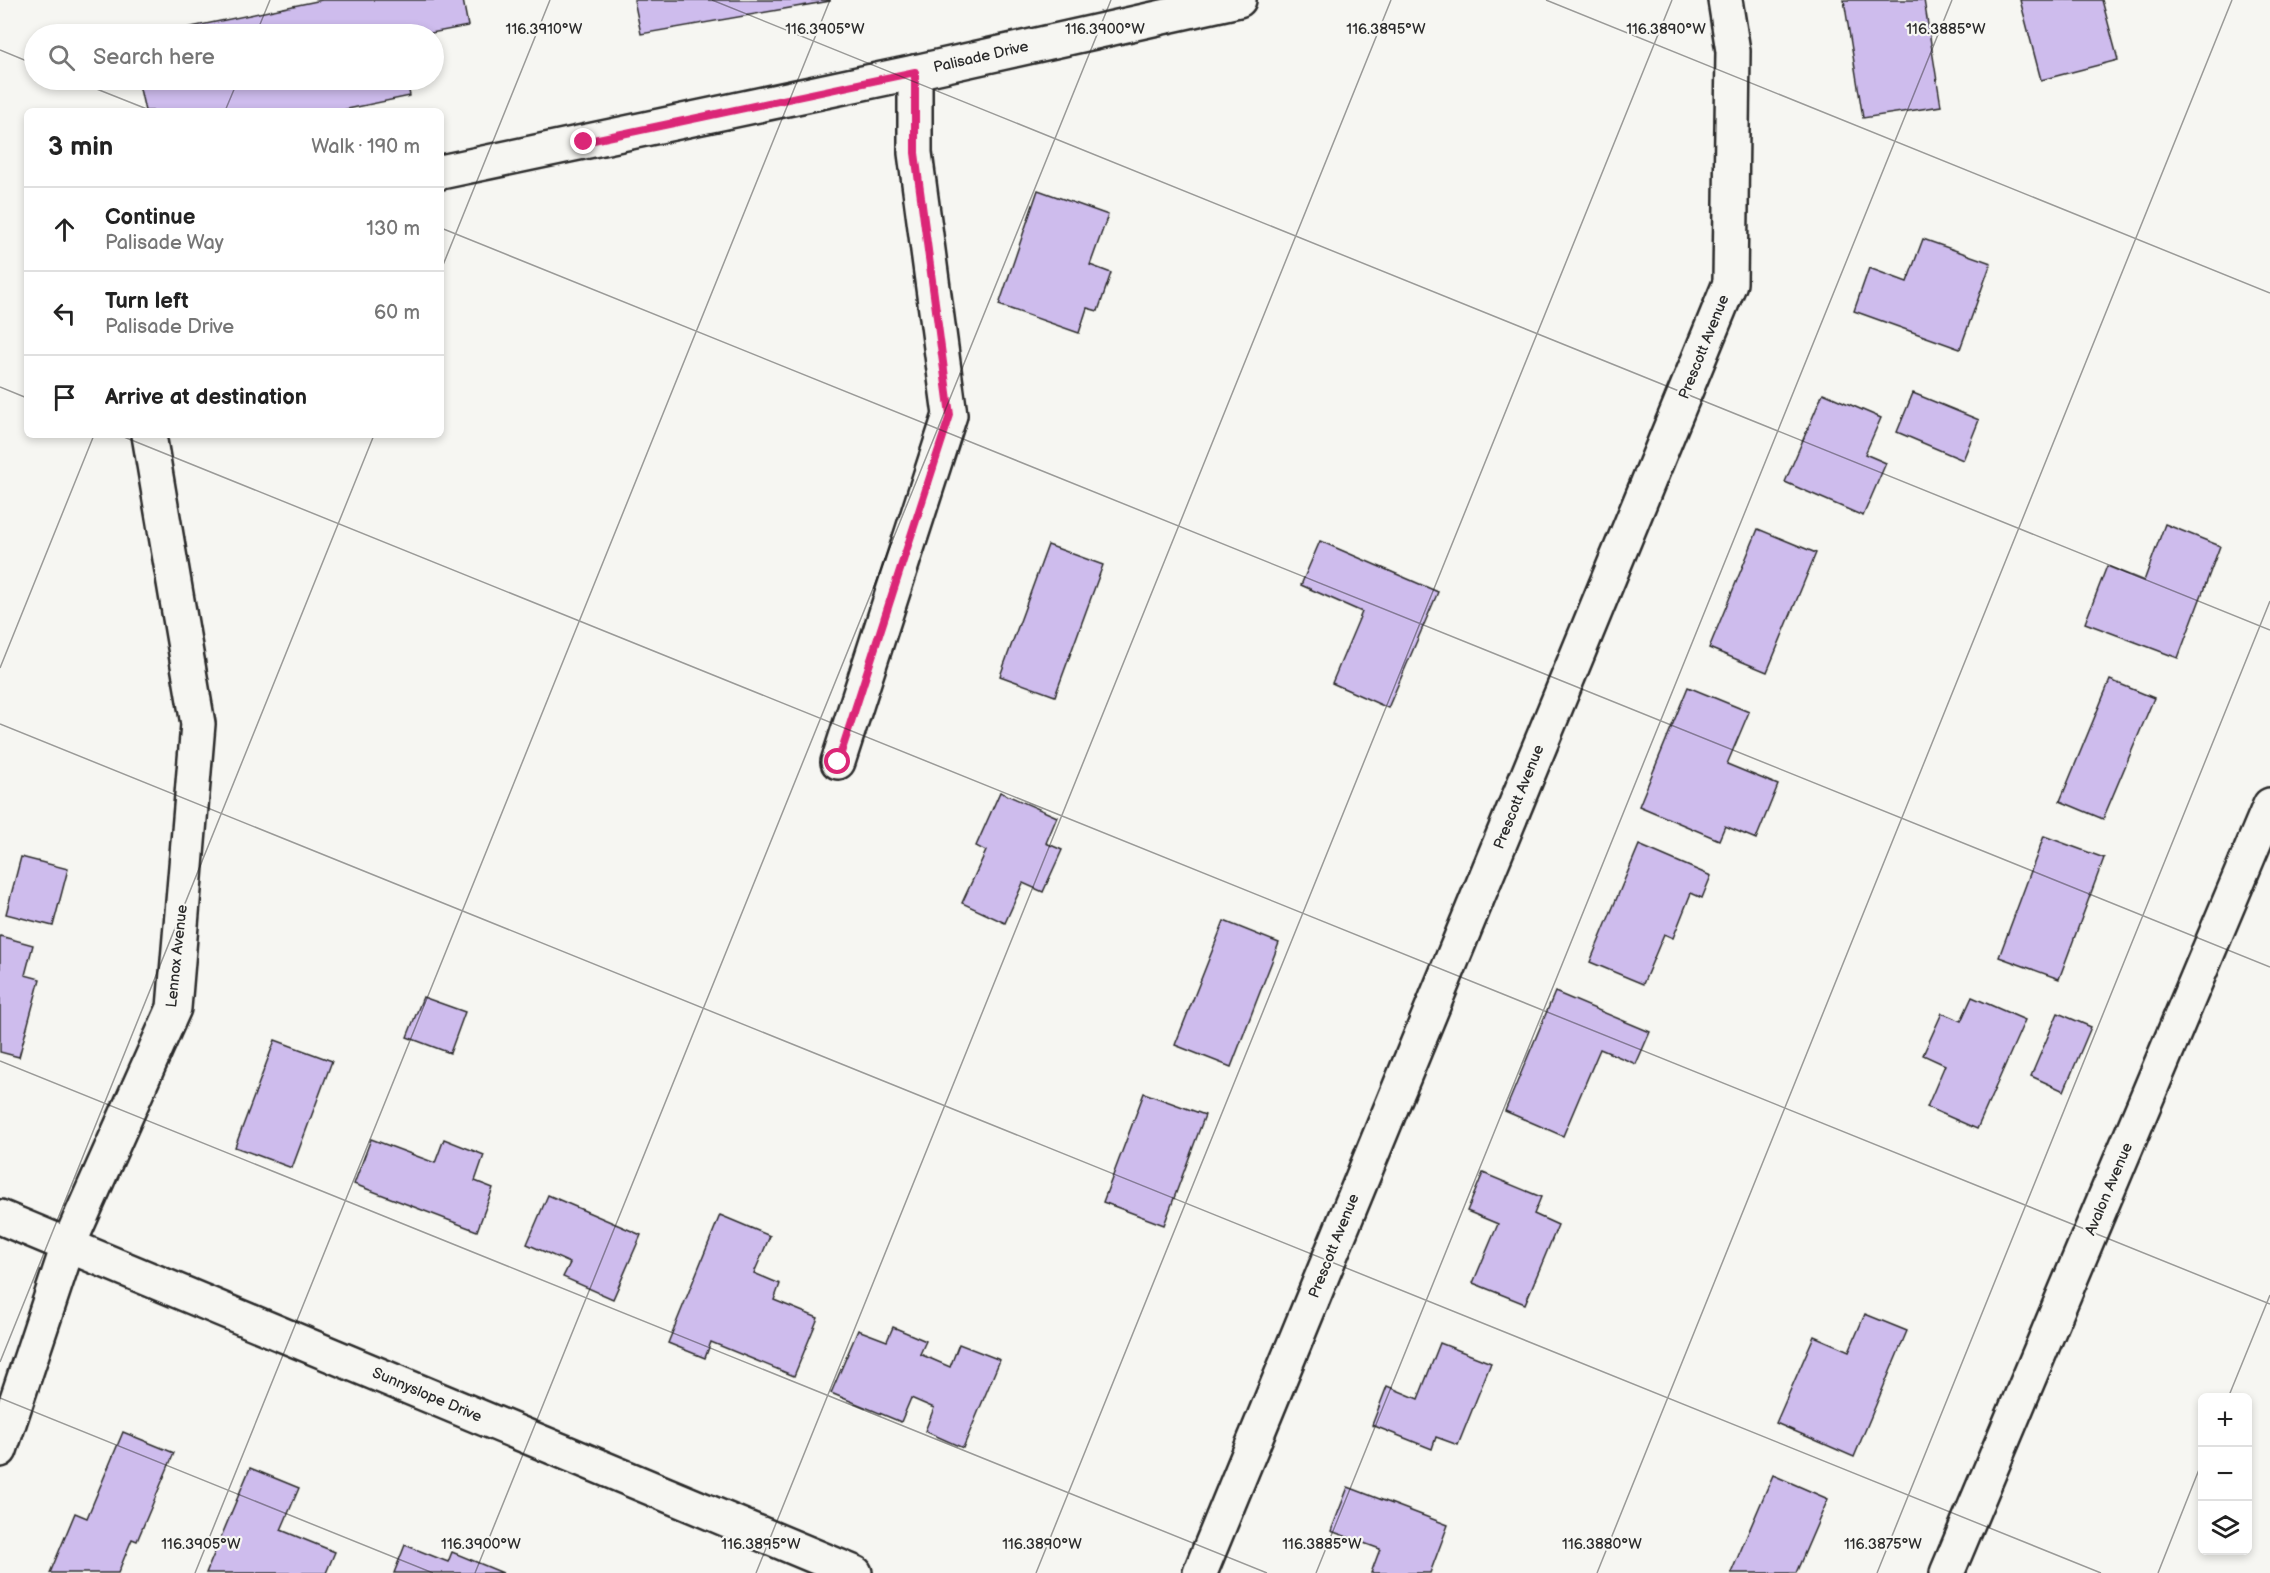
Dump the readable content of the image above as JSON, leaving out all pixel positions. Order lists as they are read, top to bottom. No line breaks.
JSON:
{"streets":{"street":["Palisade Drive","Prescott Avenue","Lennox Avenue","Avalon Avenue","Sunnyslope Drive"]},"crossings":[["Lennox Avenue","Sunnyslope Drive"]],"page":{"search":"Search here","heading":["3 min","Walk · 190 m"],"list":[["Continue","Palisade Way","130 m"],["Turn left","Palisade Drive","60 m"],"Arrive at destination"],"map_buttons":["+","−"]},"coordinates":["116.3910°W","116.3905°W","116.3900°W","116.3895°W","116.3890°W","116.3885°W","116.3880°W","116.3875°W"]}
